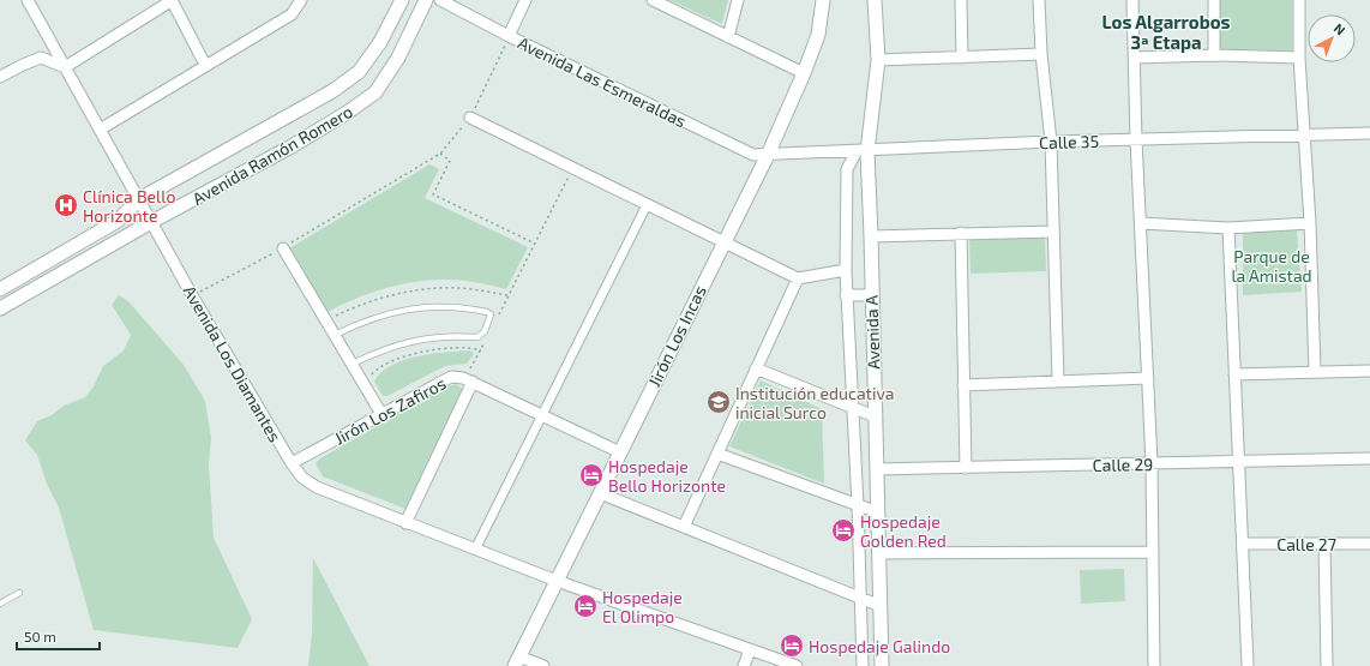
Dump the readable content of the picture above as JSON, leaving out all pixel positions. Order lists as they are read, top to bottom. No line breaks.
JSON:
{"streets":{"street":["Avenida Las Esmeraldas","Calle 35","Avenida Ramón Romero","Avenida A","Jirón Los Incas","Avenida Los Diamantes","Jirón Los Zafiros","Calle 29","Calle 27"]},"crossings":[["Avenida Las Esmeraldas","Calle 35"],["Avenida Las Esmeraldas","Jirón Los Incas"],["Calle 35","Avenida A"],["Calle 35","Jirón Los Incas"],["Avenida Ramón Romero","Avenida Los Diamantes"],["Avenida A","Calle 29"],["Jirón Los Incas","Avenida Los Diamantes"],["Jirón Los Incas","Jirón Los Zafiros"],["Avenida Los Diamantes","Jirón Los Zafiros"]],"districts":["Los Algarrobos 3ª Etapa"],"parks":["Parque de la Amistad"],"places":{"hospital":["Clínica Bello Horizonte"],"school or university":["Institución educativa inicial Surco"],"hotel":["Hospedaje Bello Horizonte","Hospedaje Golden Red","Hospedaje El Olimpo","Hospedaje Galindo"]},"scale_bar":"50 m","north":"top right"}
